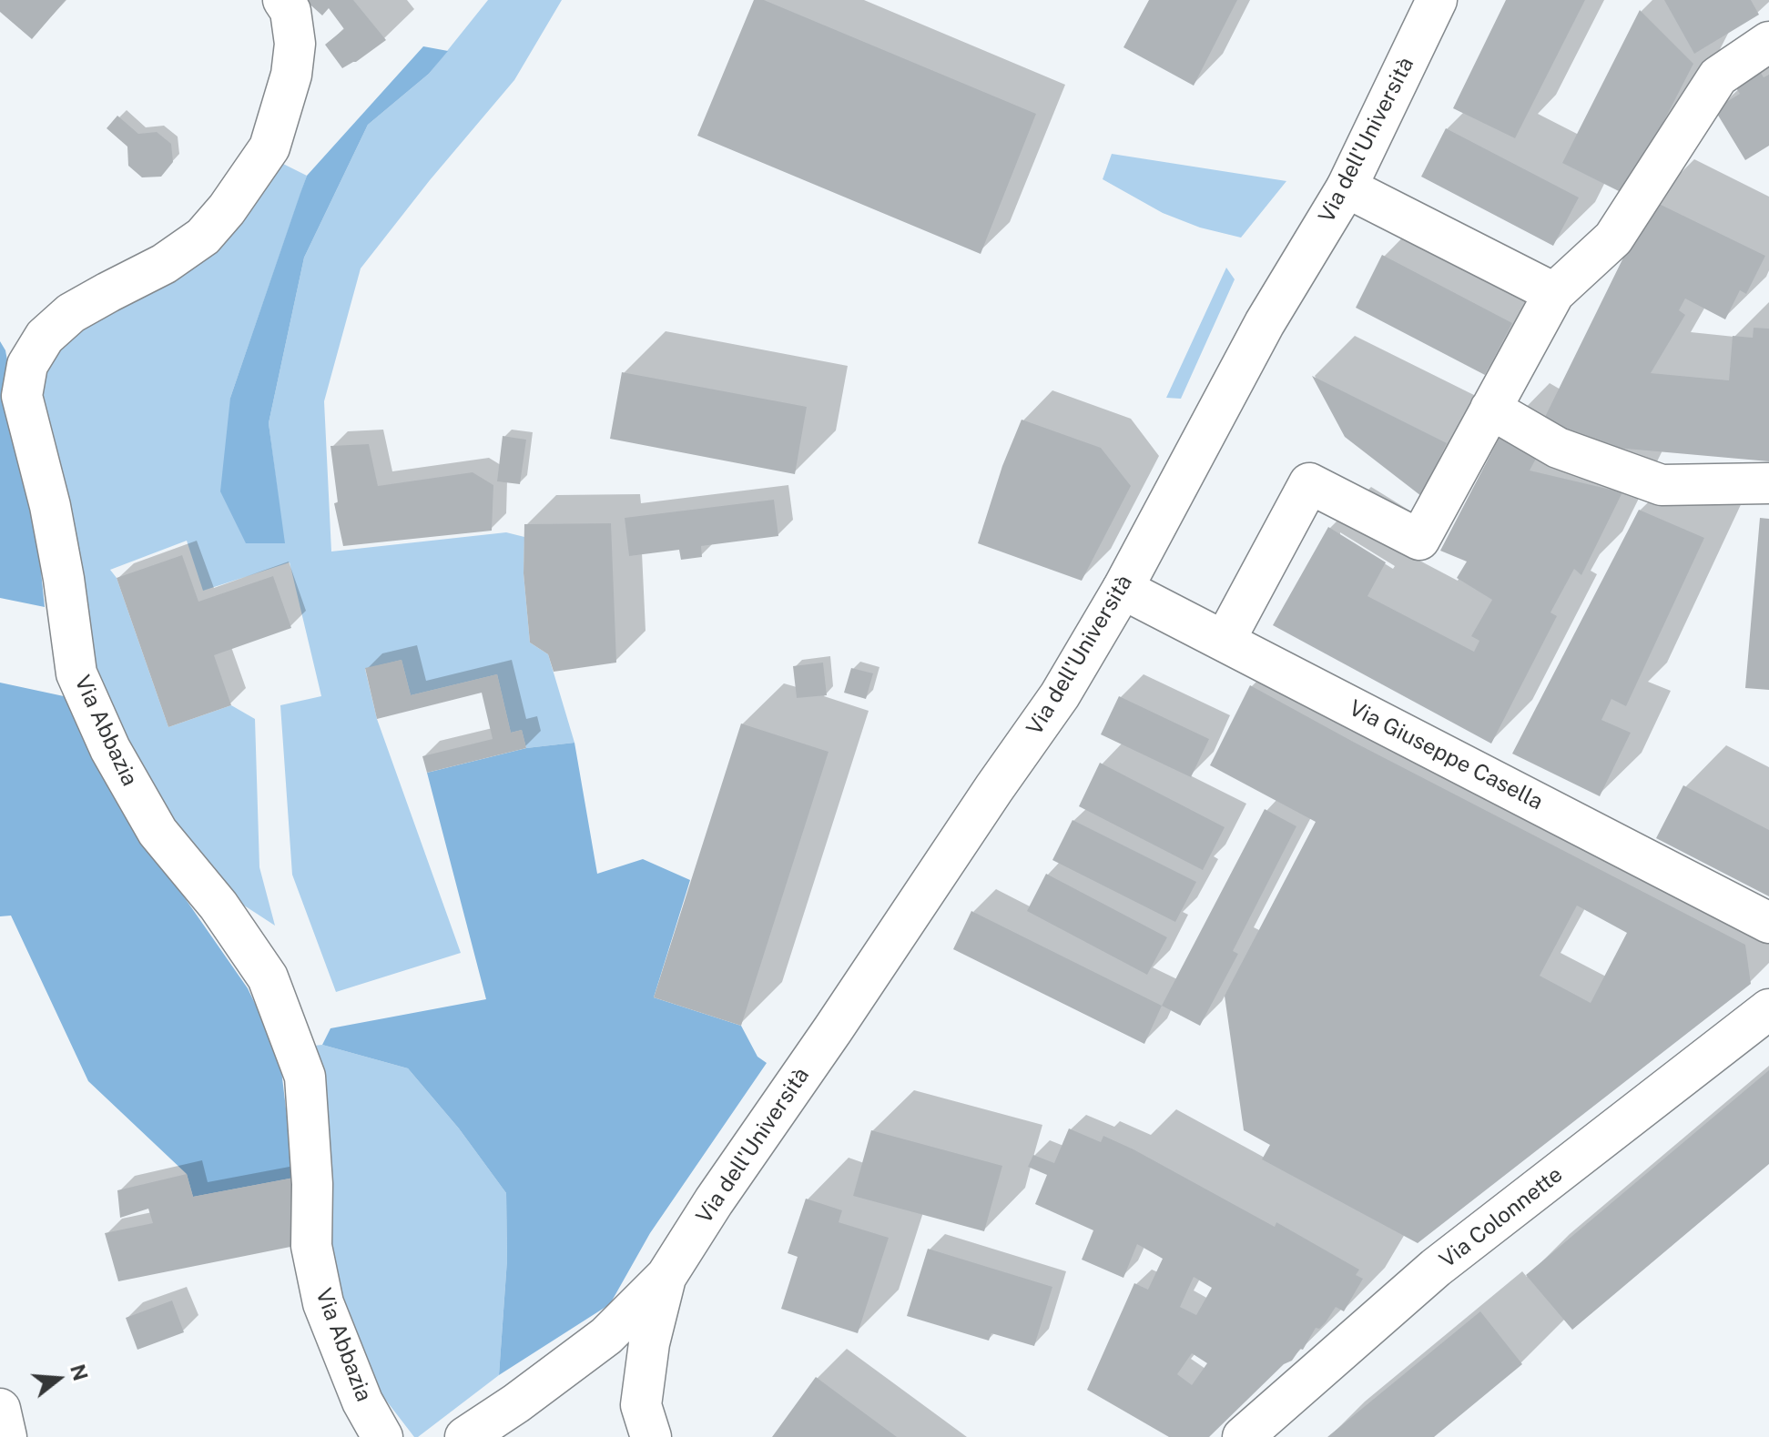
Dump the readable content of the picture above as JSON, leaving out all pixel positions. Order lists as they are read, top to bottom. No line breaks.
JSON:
{"streets":{"street":["Via dell'Università","Via Abbazia","Via Giuseppe Casella","Via Colonnette"]},"crossings":[["Via dell'Università","Via Giuseppe Casella"]],"north":"right"}
